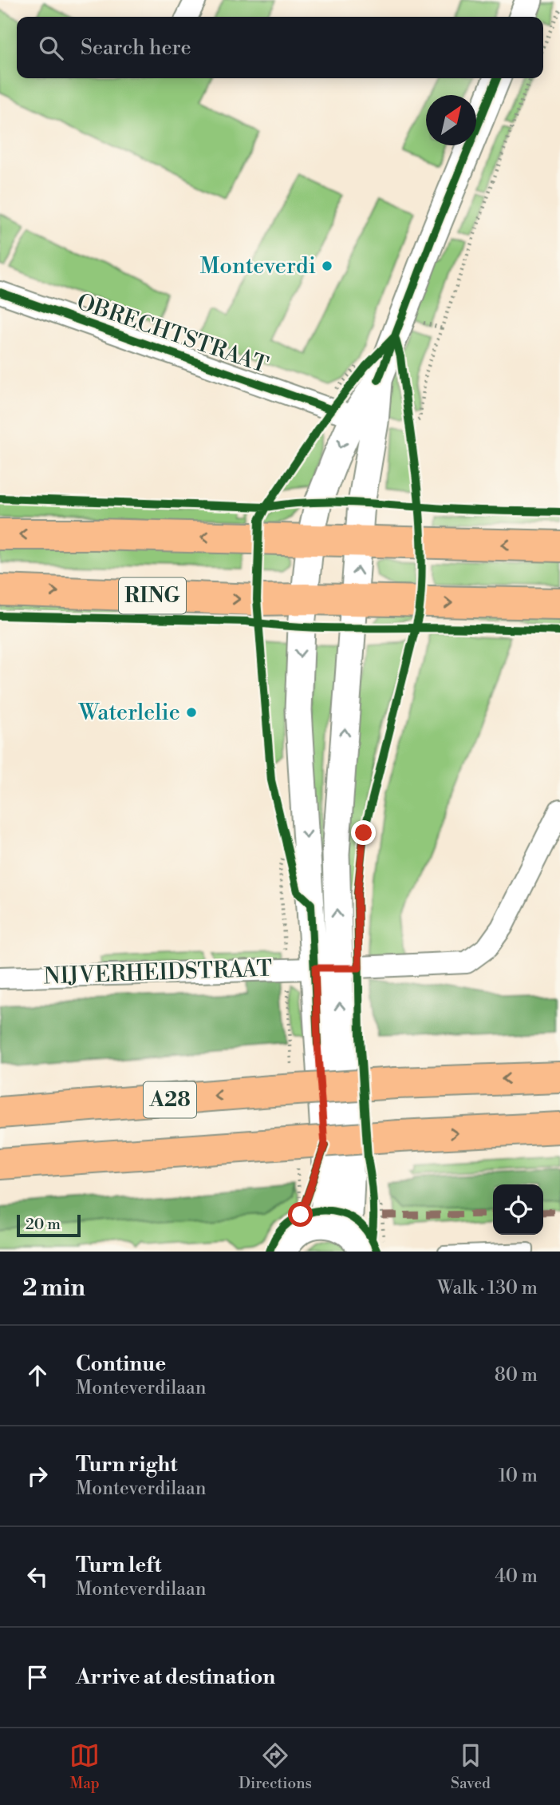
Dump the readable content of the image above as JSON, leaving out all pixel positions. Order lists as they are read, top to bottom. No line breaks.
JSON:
{"streets":{"main road":["RING","A28"],"street":["OBRECHTSTRAAT","NIJVERHEIDSTRAAT"]},"places":["Monteverdi","Waterlelie"],"scale_bar":"20 m","north":"top right","page":{"search":"Search here","scale":"20 m","heading":["2 min","Walk · 130 m"],"list":[["Continue","Monteverdilaan","80 m"],["Turn right","Monteverdilaan","10 m"],["Turn left","Monteverdilaan","40 m"],"Arrive at destination"],"nav":["Map","Directions","Saved"]}}
